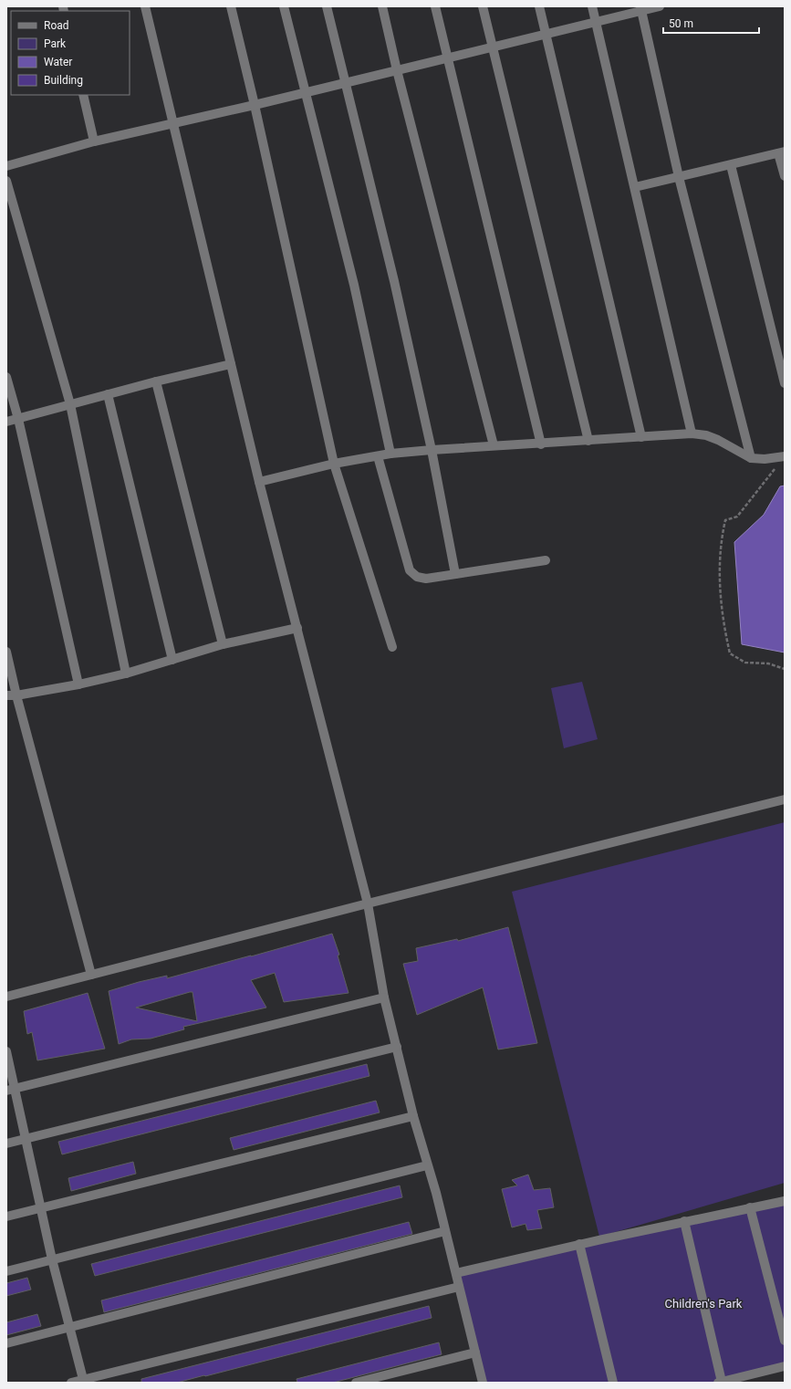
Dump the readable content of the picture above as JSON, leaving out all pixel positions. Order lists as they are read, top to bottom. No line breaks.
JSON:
{"parks":["Children's Park"],"legend":["Road","Park","Water","Building"],"scale_bar":"50 m"}
